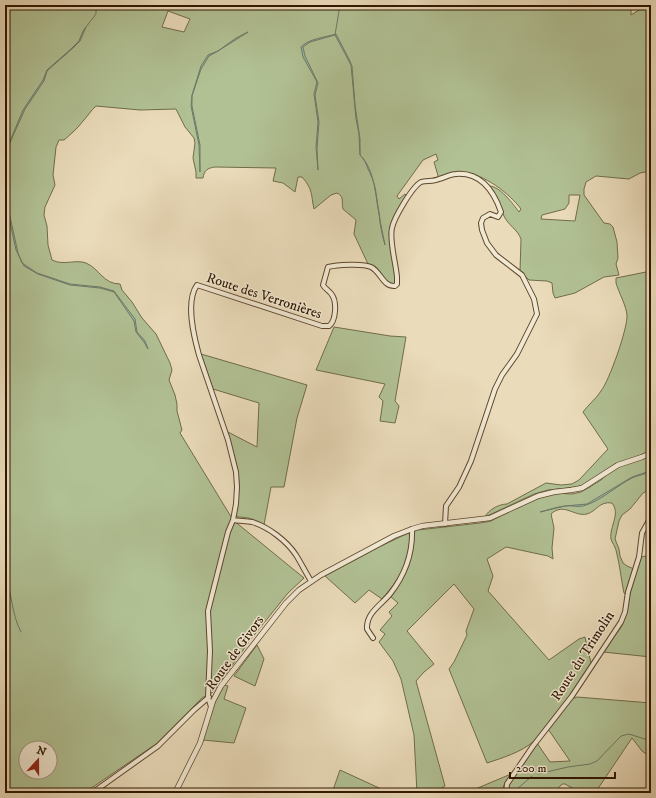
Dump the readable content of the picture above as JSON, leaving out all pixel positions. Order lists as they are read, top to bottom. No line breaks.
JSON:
{"streets":{"street":["Route des Verronières","Route de Givors","Route du Trimolin"]},"crossings":[["Route des Verronières","Route de Givors"]],"scale_bar":"200 m","north":"top"}
